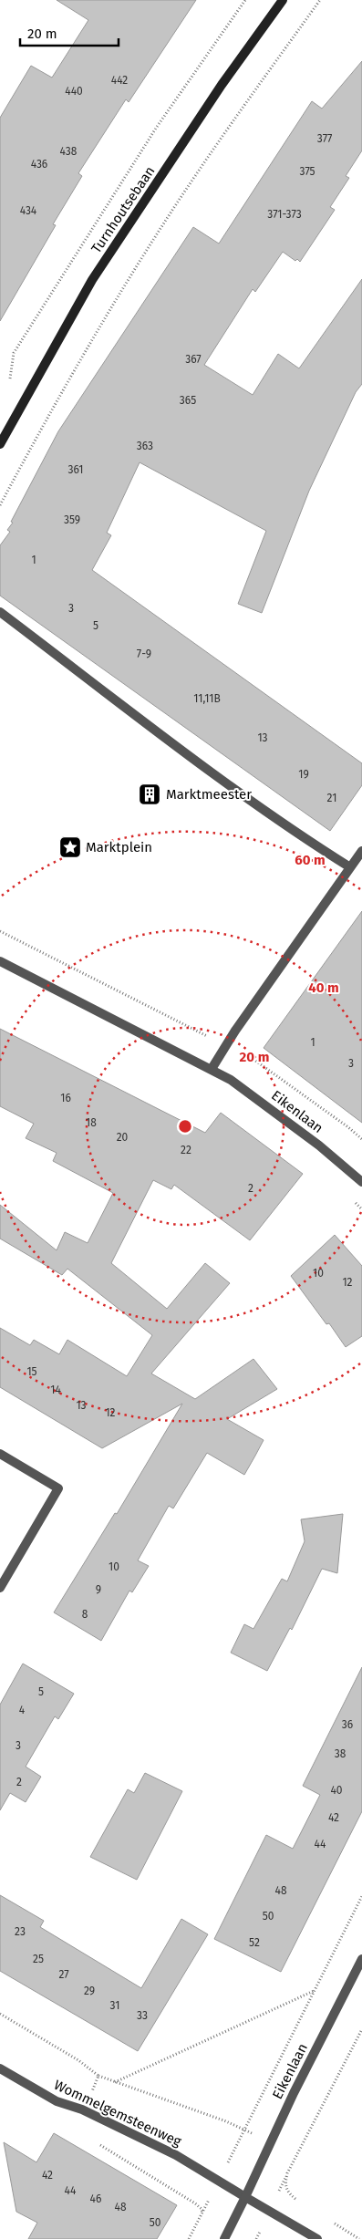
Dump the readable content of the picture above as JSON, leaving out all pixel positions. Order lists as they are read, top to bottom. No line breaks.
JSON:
{"streets":{"main road":["Turnhoutsebaan"],"street":["Eikenlaan","Wommelgemsteenweg"]},"crossings":[["Eikenlaan","Wommelgemsteenweg"]],"places":{"building":["Marktmeester"],"place":["Marktplein"]},"house_numbers":["442","440","377","438","436","375","434","371-373","367","365","363","361","359","1","3","5","7-9","11,11B","13","19","21","1","3","16","18","20","22","2","10","12","15","14","13","12","10","9","8","5","4","36","3","38","2","40","42","44","48","50","23","52","25","27","29","31","33","42","44","46","48","50"],"scale_bar":"20 m","rings":["60 m","40 m","20 m"]}
